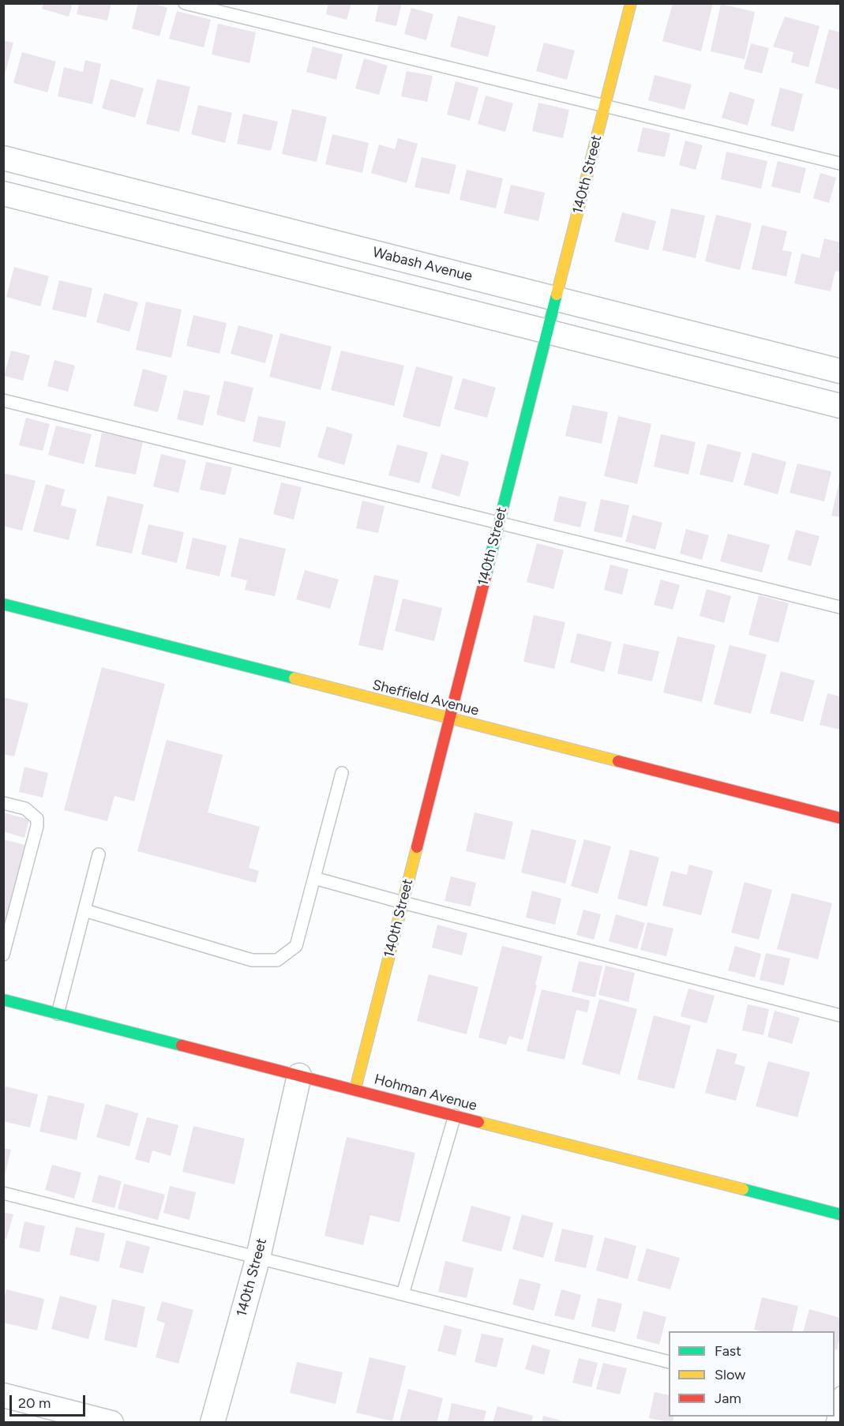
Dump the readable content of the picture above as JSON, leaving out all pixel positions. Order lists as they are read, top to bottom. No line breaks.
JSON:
{"streets":{"street":["140th Street","Wabash Avenue","Sheffield Avenue","Hohman Avenue"]},"crossings":[["140th Street","Wabash Avenue"],["140th Street","Sheffield Avenue"],["140th Street","Hohman Avenue"]],"legend":["Fast","Slow","Jam"],"scale_bar":"20 m"}
